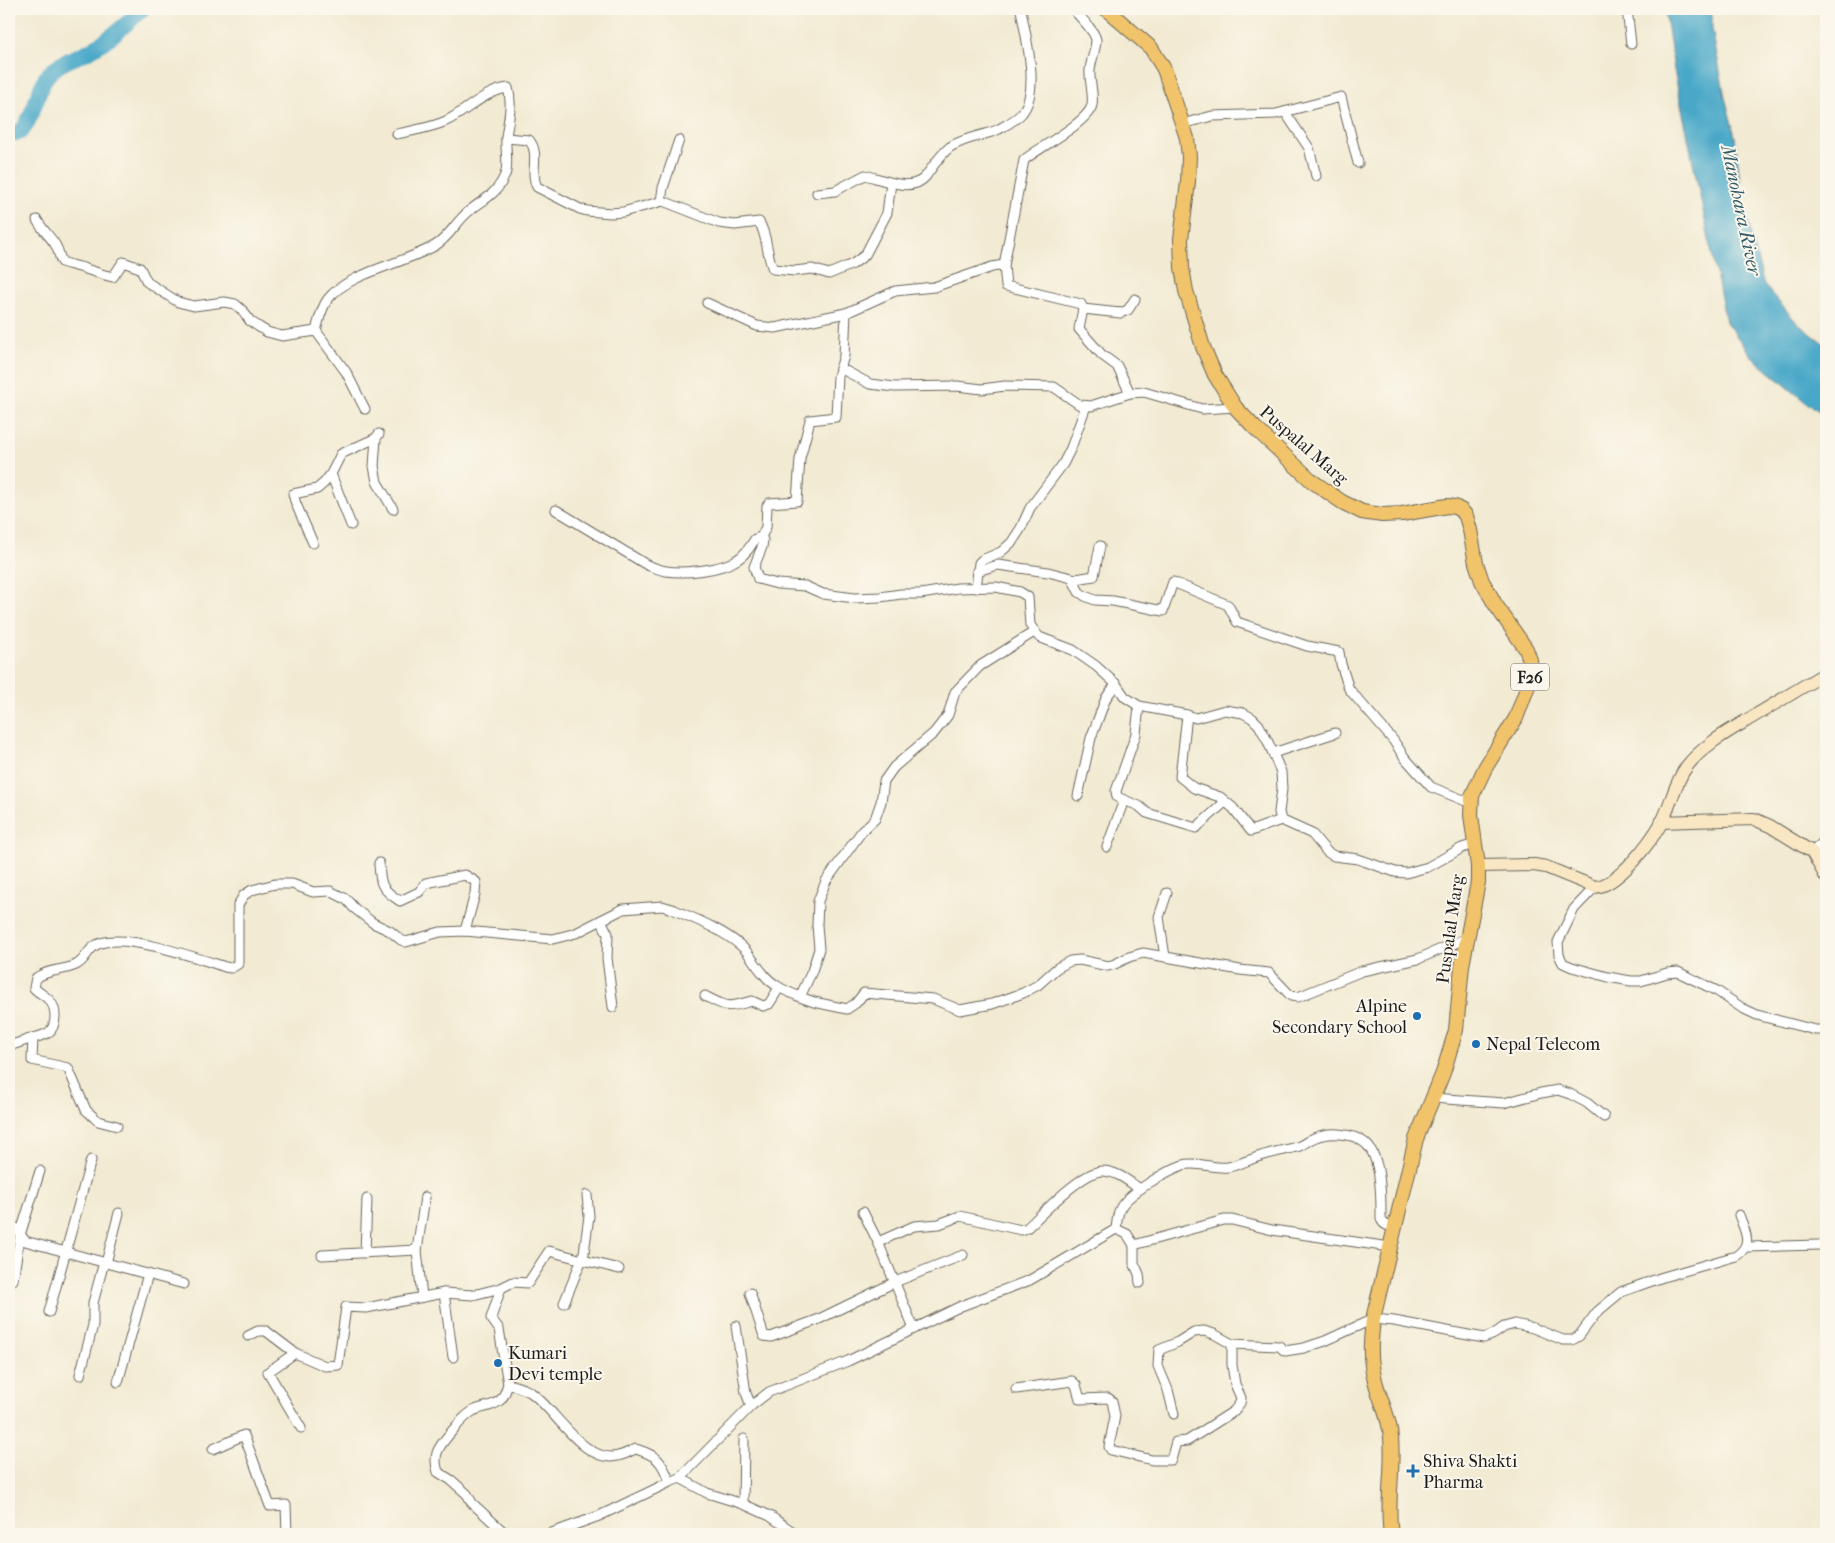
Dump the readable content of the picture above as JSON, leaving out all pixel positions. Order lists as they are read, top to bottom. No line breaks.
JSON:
{"streets":{"main road":["Puspalal Marg","F26"]},"water":["Manohara River"],"places":{"other":["Alpine Secondary School","Nepal Telecom","Kumari Devi temple"],"health":["Shiva Shakti Pharma"]}}
